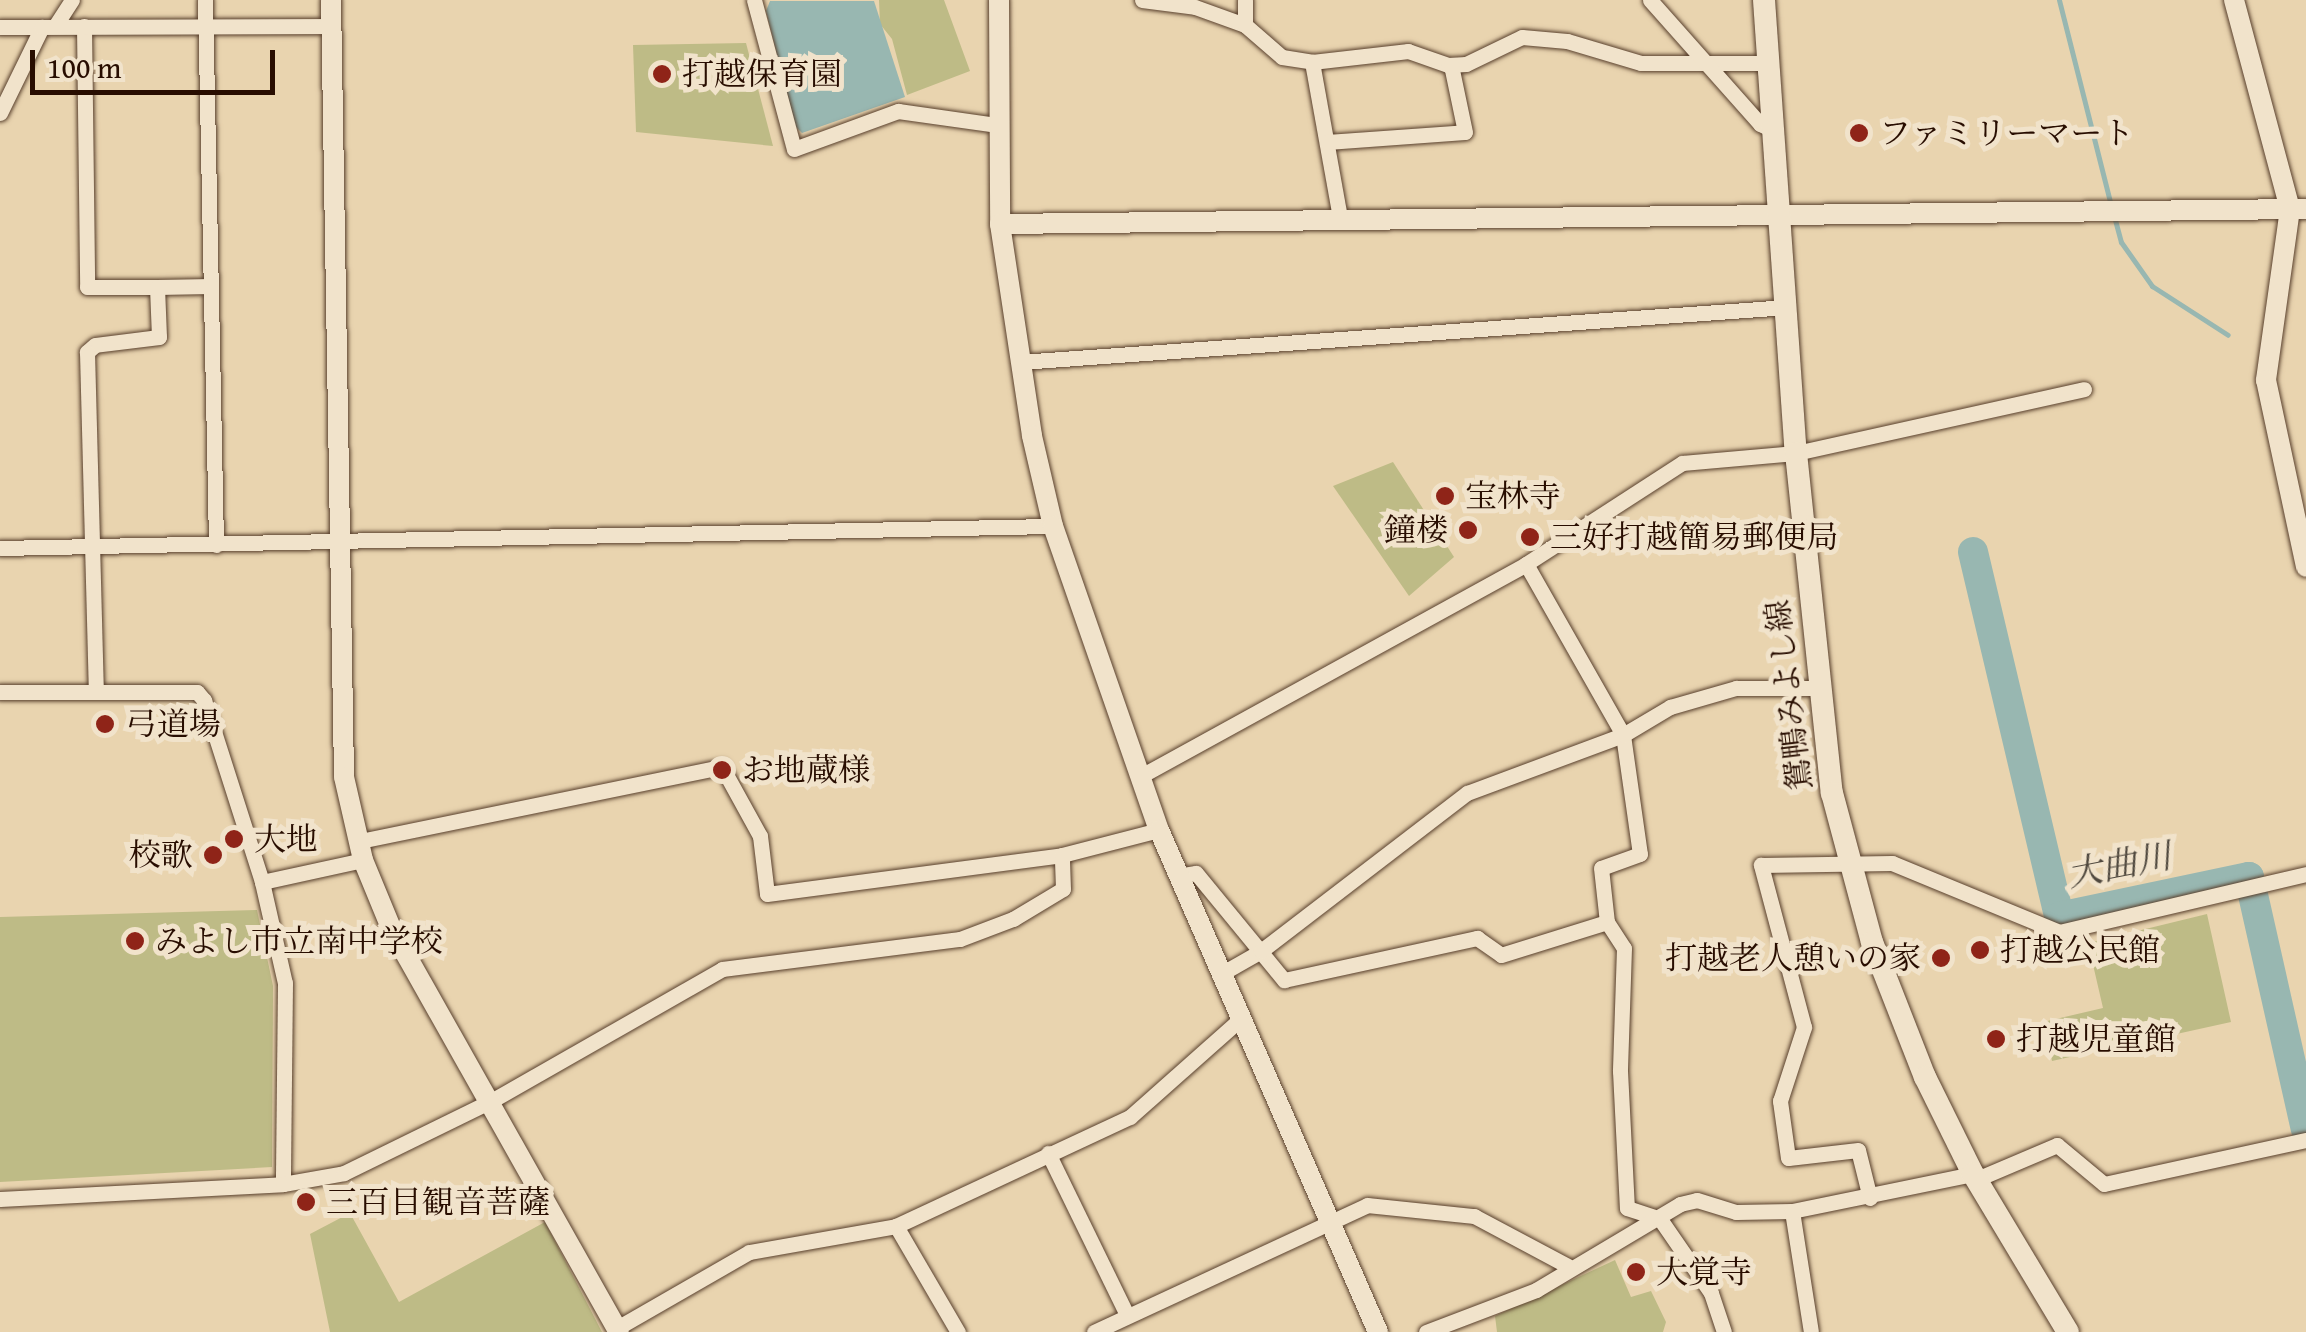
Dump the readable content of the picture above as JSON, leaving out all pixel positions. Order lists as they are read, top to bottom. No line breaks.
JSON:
{"streets":{"main road":["鴛鴨みよし線"]},"water":["大曲川"],"places":["打越保育園","ファミリーマート","宝林寺","鐘楼","三好打越簡易郵便局","弓道場","お地蔵様","大地","校歌","みよし市立南中学校","打越公民館","打越老人憩いの家","打越児童館","三百目観音菩薩","大覚寺"],"scale_bar":"100 m"}
